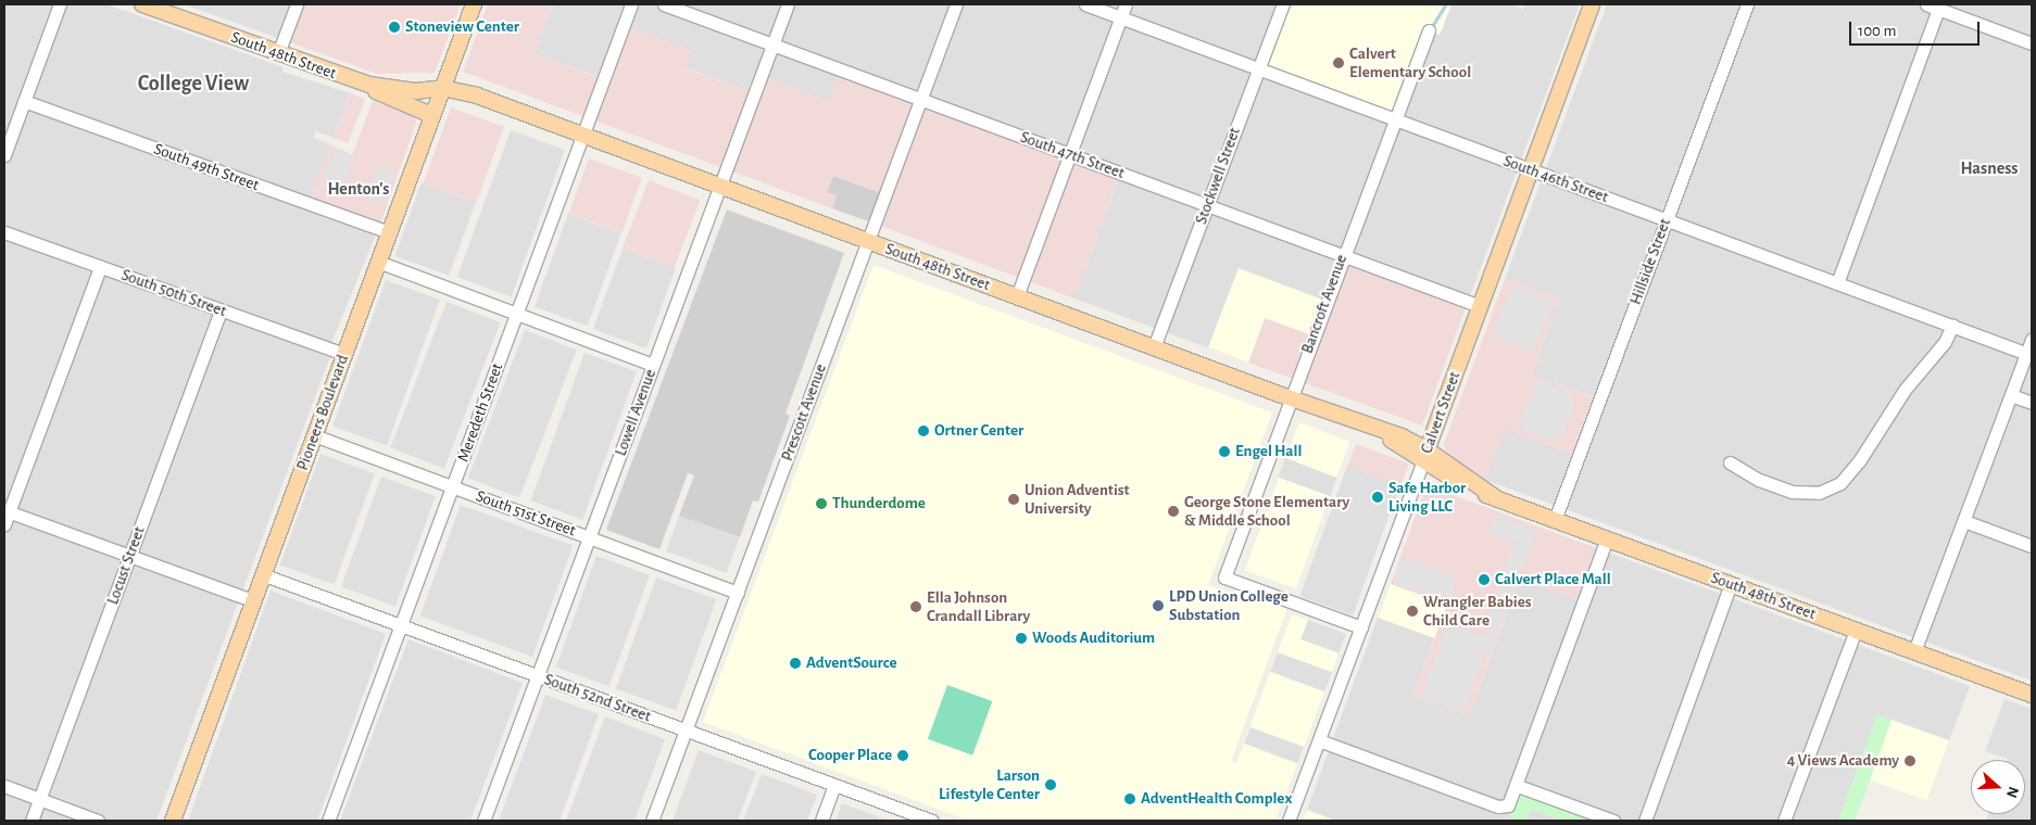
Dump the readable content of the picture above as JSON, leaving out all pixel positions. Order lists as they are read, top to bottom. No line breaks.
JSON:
{"streets":{"main road":["South 48th Street","Pioneers Boulevard","Calvert Street"],"street":["South 47th Street","South 49th Street","Stockwell Street","South 46th Street","Hillside Street","South 50th Street","Bancroft Avenue","Meredeth Street","Lowell Avenue","Prescott Avenue","South 51st Street","Locust Street","South 52nd Street"]},"crossings":[["South 48th Street","Stockwell Street"],["South 48th Street","Hillside Street"],["South 48th Street","Bancroft Avenue"],["South 48th Street","Pioneers Boulevard"],["South 48th Street","Meredeth Street"],["South 48th Street","Lowell Avenue"],["South 48th Street","Prescott Avenue"],["South 48th Street","Calvert Street"],["South 47th Street","Stockwell Street"],["South 47th Street","Bancroft Avenue"],["South 47th Street","Lowell Avenue"],["South 47th Street","Prescott Avenue"],["South 47th Street","Calvert Street"],["South 49th Street","Pioneers Boulevard"],["Stockwell Street","South 46th Street"],["South 46th Street","Hillside Street"],["South 46th Street","Bancroft Avenue"],["South 46th Street","Calvert Street"],["South 50th Street","Pioneers Boulevard"],["South 50th Street","Locust Street"],["Bancroft Avenue","Calvert Street"],["Pioneers Boulevard","South 51st Street"],["Pioneers Boulevard","South 52nd Street"],["Meredeth Street","South 51st Street"],["Meredeth Street","South 52nd Street"],["Lowell Avenue","South 51st Street"],["Lowell Avenue","South 52nd Street"],["Prescott Avenue","South 51st Street"],["Prescott Avenue","South 52nd Street"]],"districts":["College View","Hasness","Henton's"],"places":["Stoneview Center","Calvert Elementary School","Ortner Center","Engel Hall","Safe Harbor Living LLC","Union Adventist University","Thunderdome","George Stone Elementary & Middle School","Calvert Place Mall","LPD Union College Substation","Ella Johnson Crandall Library","Wrangler Babies Child Care","Woods Auditorium","AdventSource","Cooper Place","4 Views Academy","Larson Lifestyle Center","AdventHealth Complex"],"scale_bar":"100 m","north":"right"}
